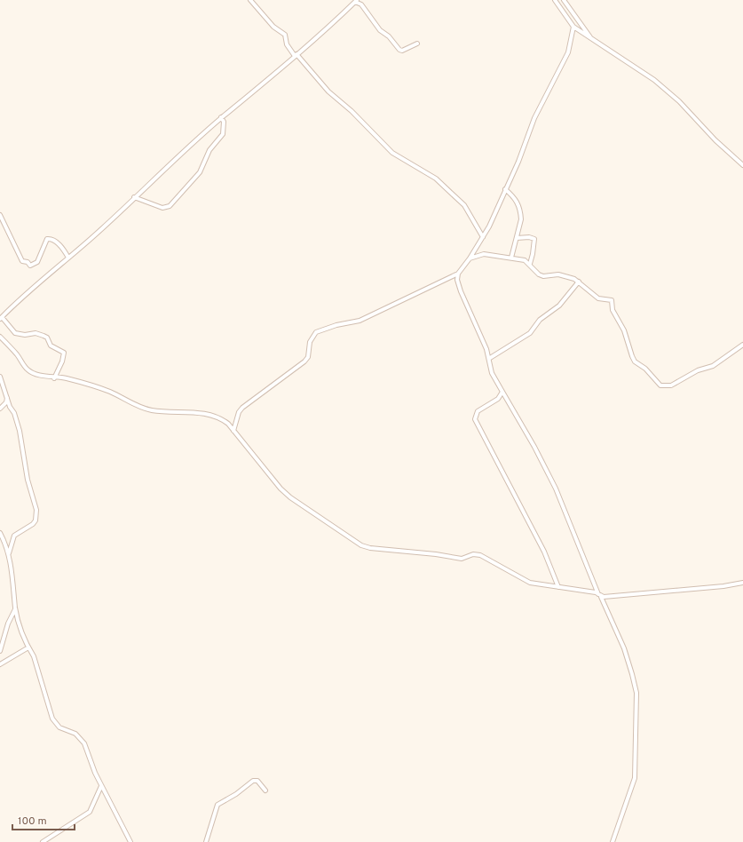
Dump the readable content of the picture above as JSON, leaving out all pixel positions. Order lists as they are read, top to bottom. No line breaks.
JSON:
{"scale_bar":"100 m"}
